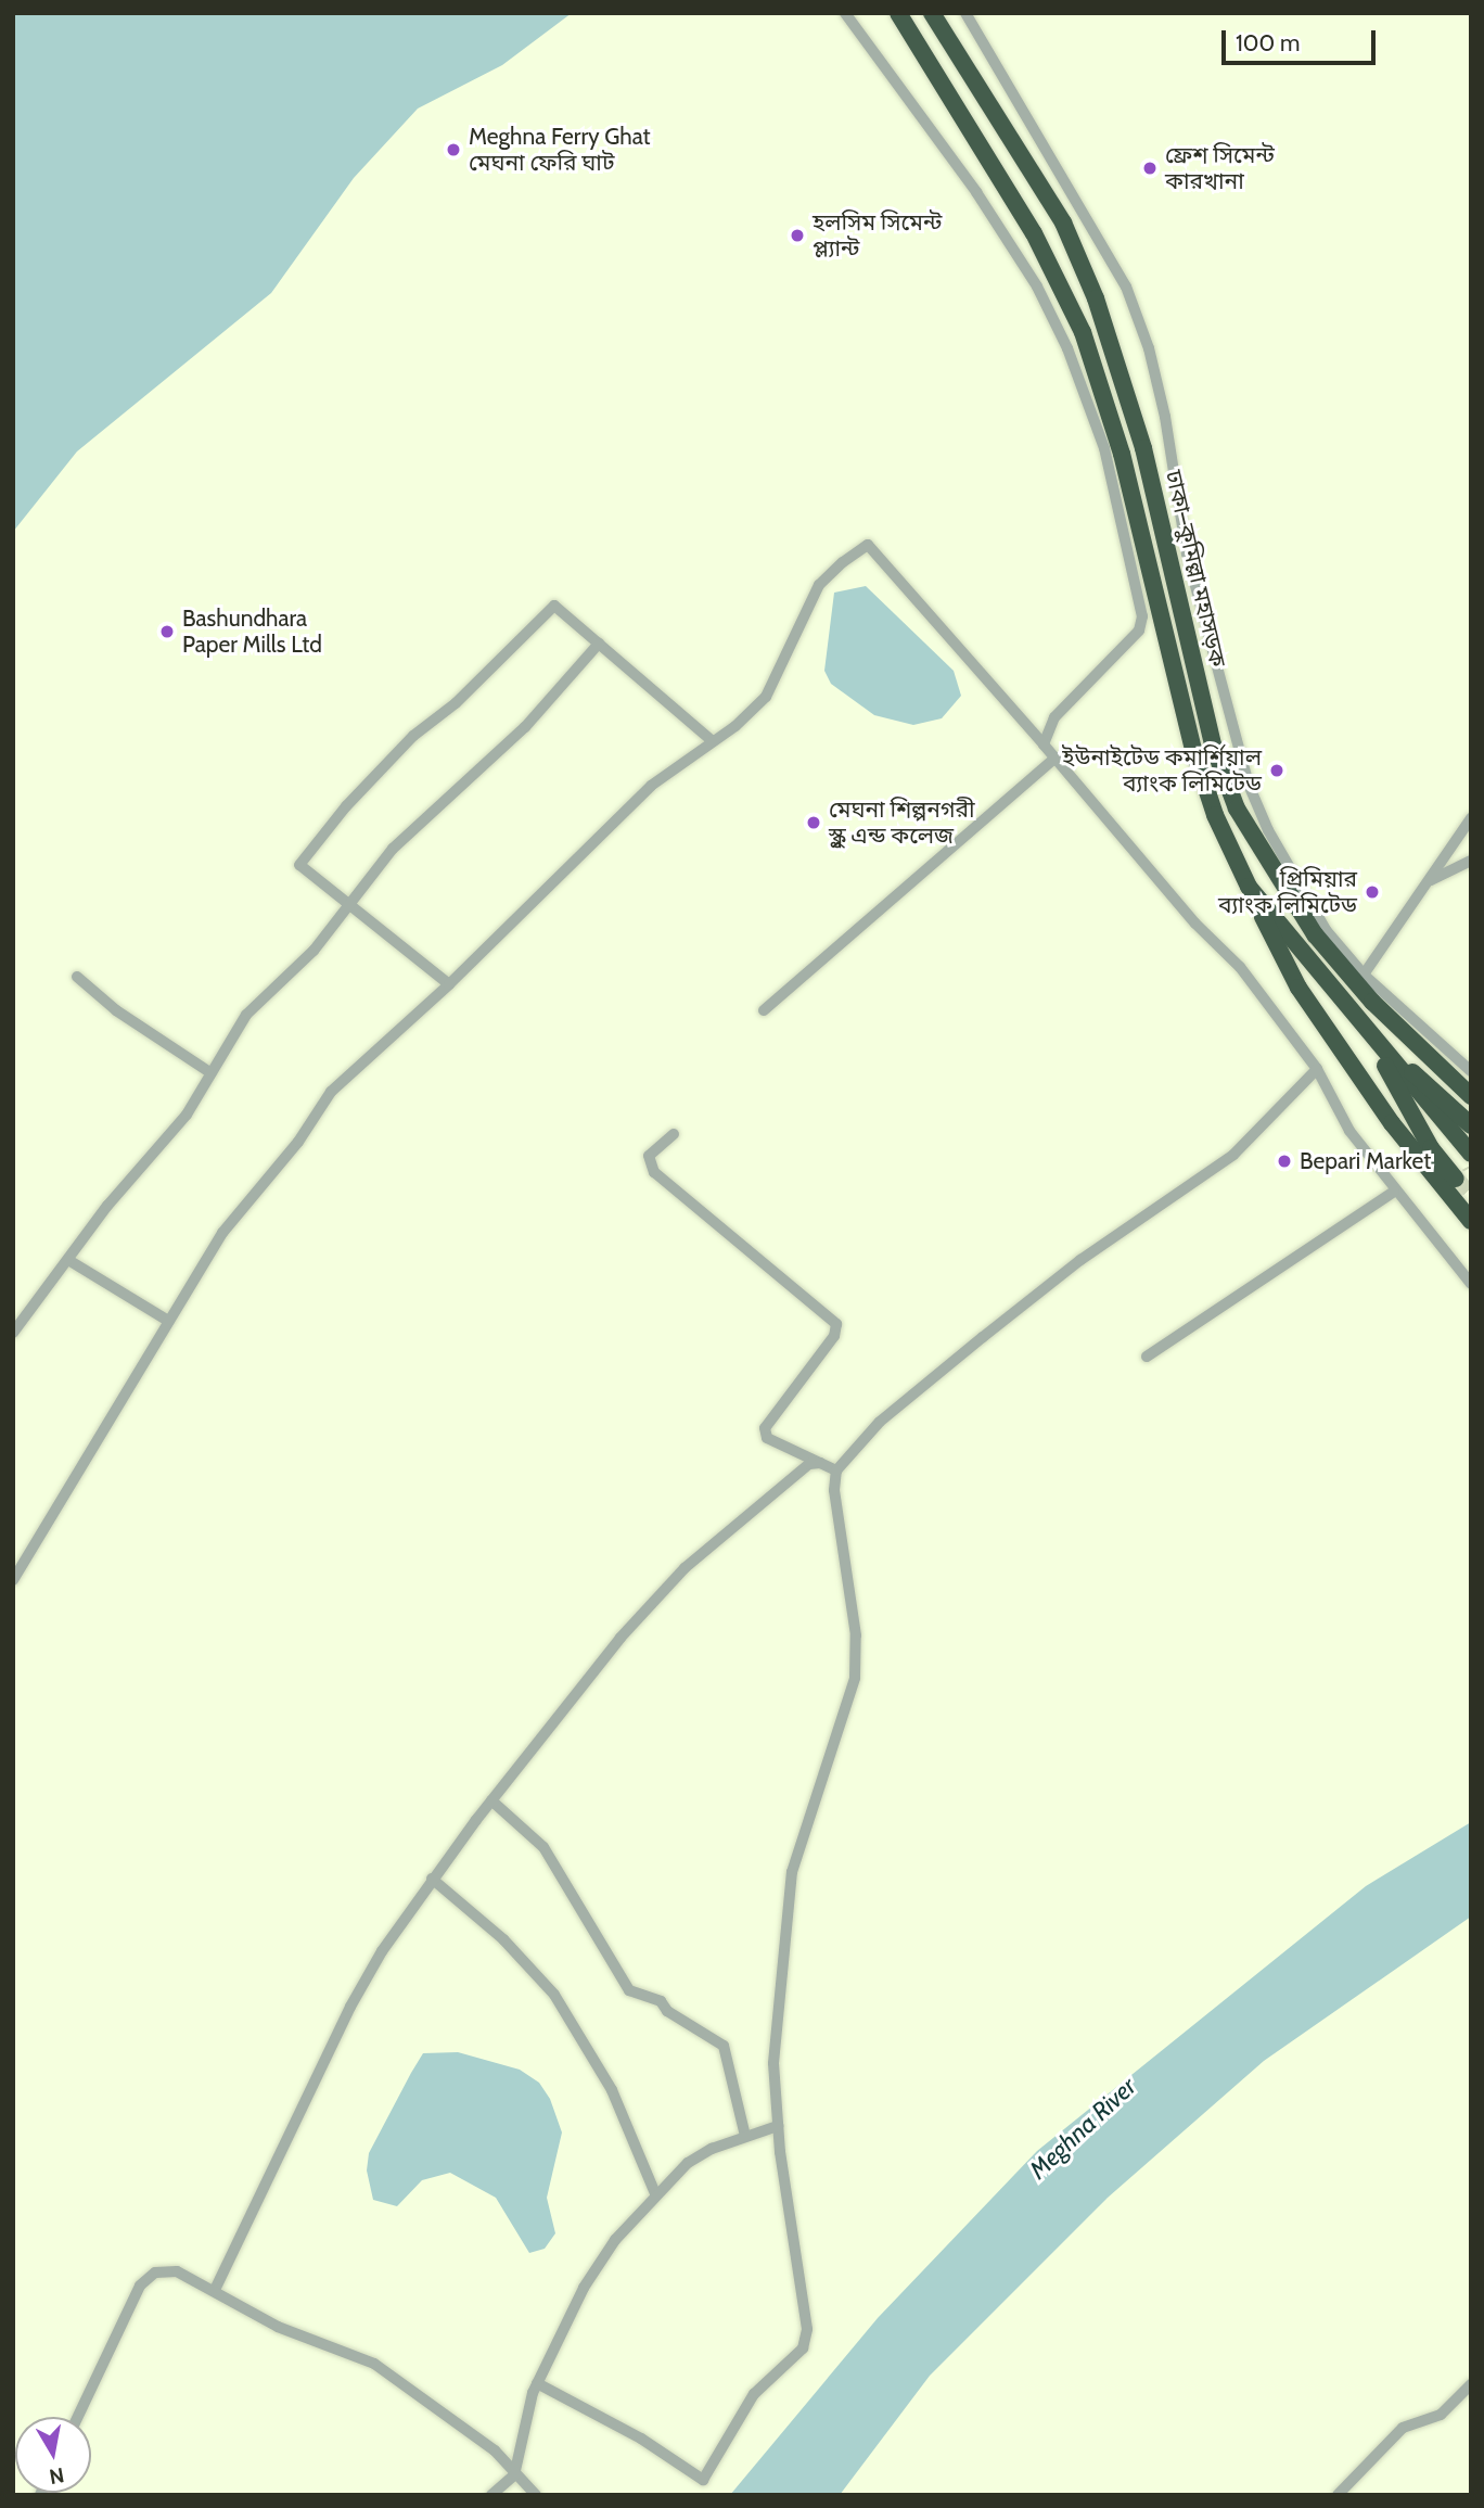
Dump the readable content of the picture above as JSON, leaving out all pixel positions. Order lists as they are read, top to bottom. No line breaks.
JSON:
{"streets":{"highway":["ঢাকা–কুমিল্লা মহাসড়ক"]},"water":["Meghna River"],"places":["Meghna Ferry Ghat মেঘনা ফেরি ঘাট","ফ্রেশ সিমেন্ট কারখানা","হলসিম সিমেন্ট প্ল্যান্ট","Bashundhara Paper Mills Ltd","ইউনাইটেড কমার্শিয়াল ব্যাংক লিমিটেড","মেঘনা শিল্পনগরী স্কুল এন্ড কলেজ","প্রিমিয়ার ব্যাংক লিমিটেড","Bepari Market"],"scale_bar":"100 m","north":"bottom"}
